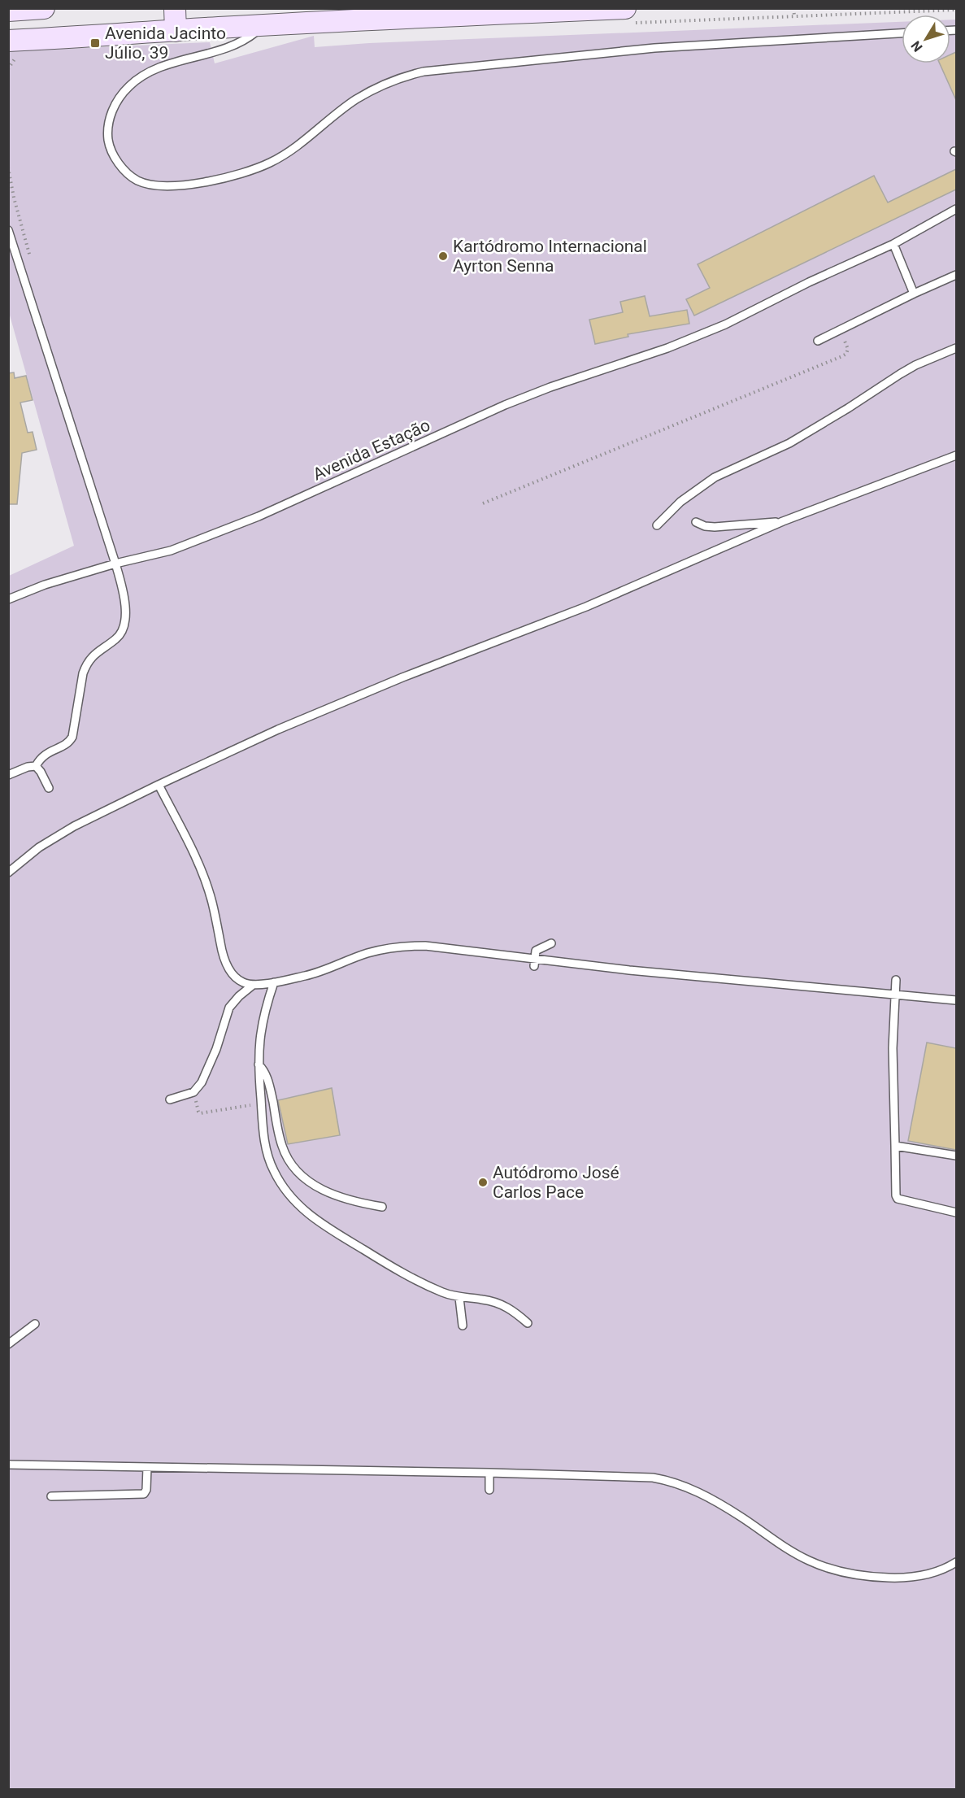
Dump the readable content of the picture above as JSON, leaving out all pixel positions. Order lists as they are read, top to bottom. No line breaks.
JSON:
{"streets":{"lane":["Avenida Estação"]},"places":{"transit":["Avenida Jacinto Júlio, 39"],"other":["Kartódromo Internacional Ayrton Senna","Autódromo José Carlos Pace"]},"north":"bottom left"}
